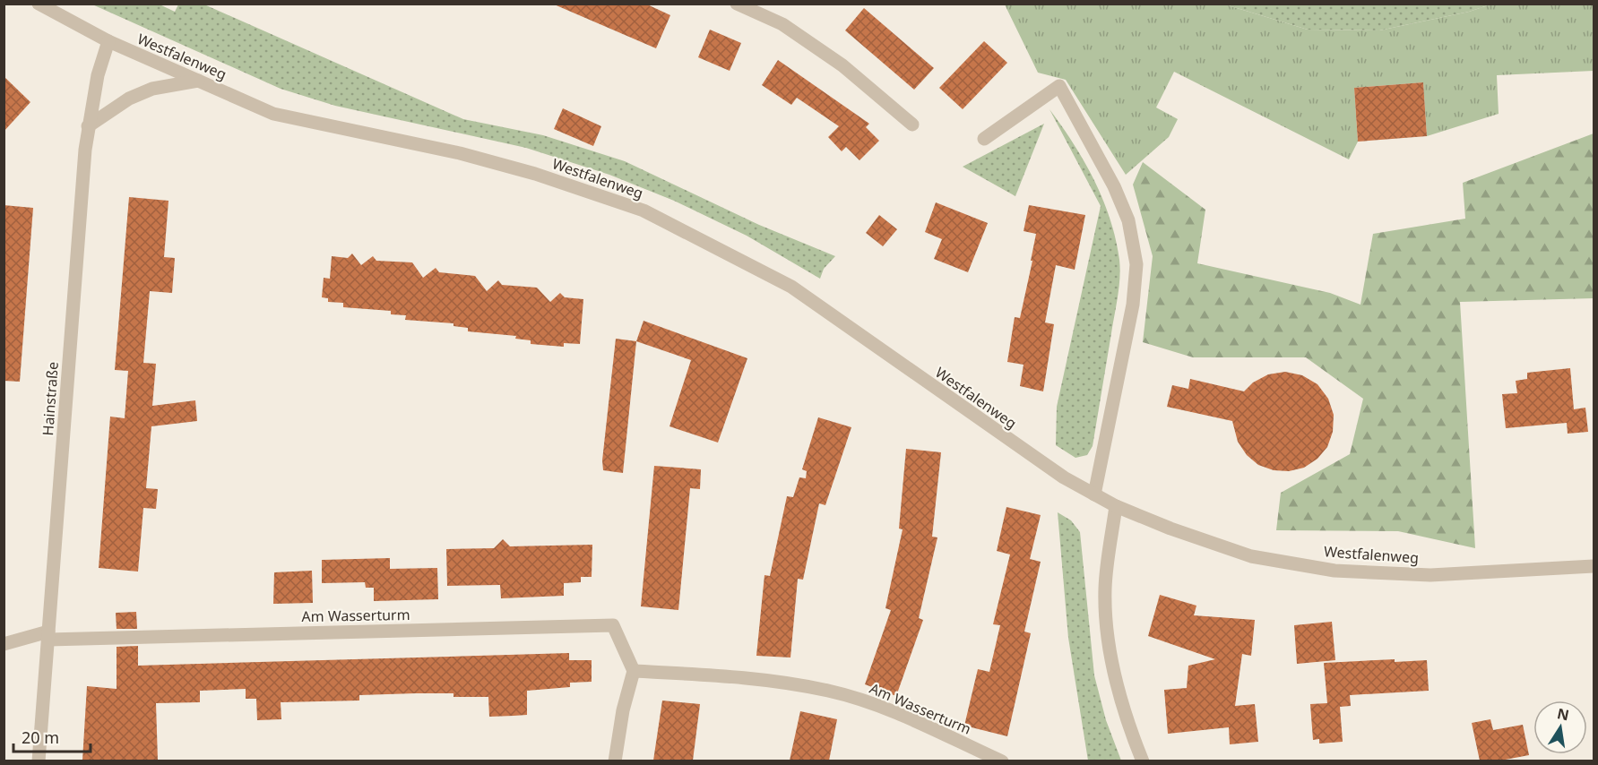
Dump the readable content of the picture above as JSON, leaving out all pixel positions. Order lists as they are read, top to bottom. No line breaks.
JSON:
{"streets":{"street":["Westfalenweg","Hainstraße","Am Wasserturm"]},"crossings":[["Westfalenweg","Hainstraße"],["Hainstraße","Am Wasserturm"]],"scale_bar":"20 m","north":"top"}
